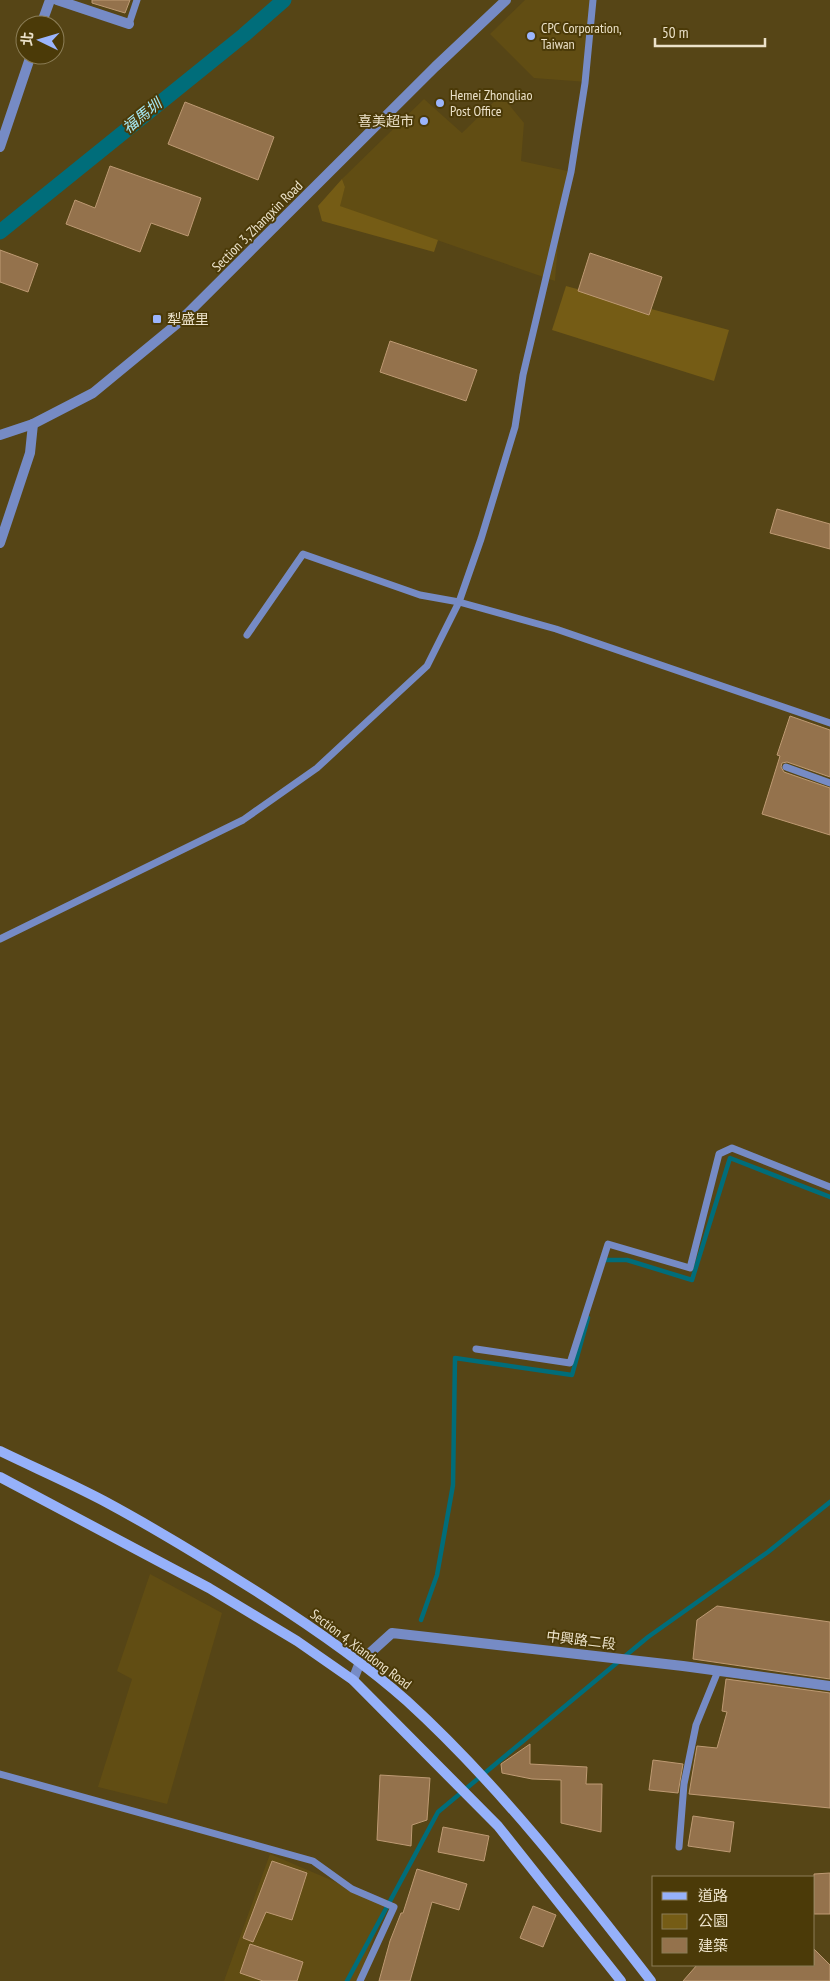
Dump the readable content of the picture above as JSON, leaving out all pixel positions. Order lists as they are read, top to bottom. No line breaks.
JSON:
{"streets":{"main road":["Section 4, Xiandong Road"],"street":["Section 3, Zhangxin Road","中興路二段"]},"crossings":[["中興路二段","Section 4, Xiandong Road"]],"water":["福馬圳"],"places":{"other":["CPC Corporation, Taiwan","Hemei Zhongliao Post Office","喜美超市"],"transit":["犁盛里"]},"legend":["道路","公園","建築"],"scale_bar":"50 m","north":"left"}
